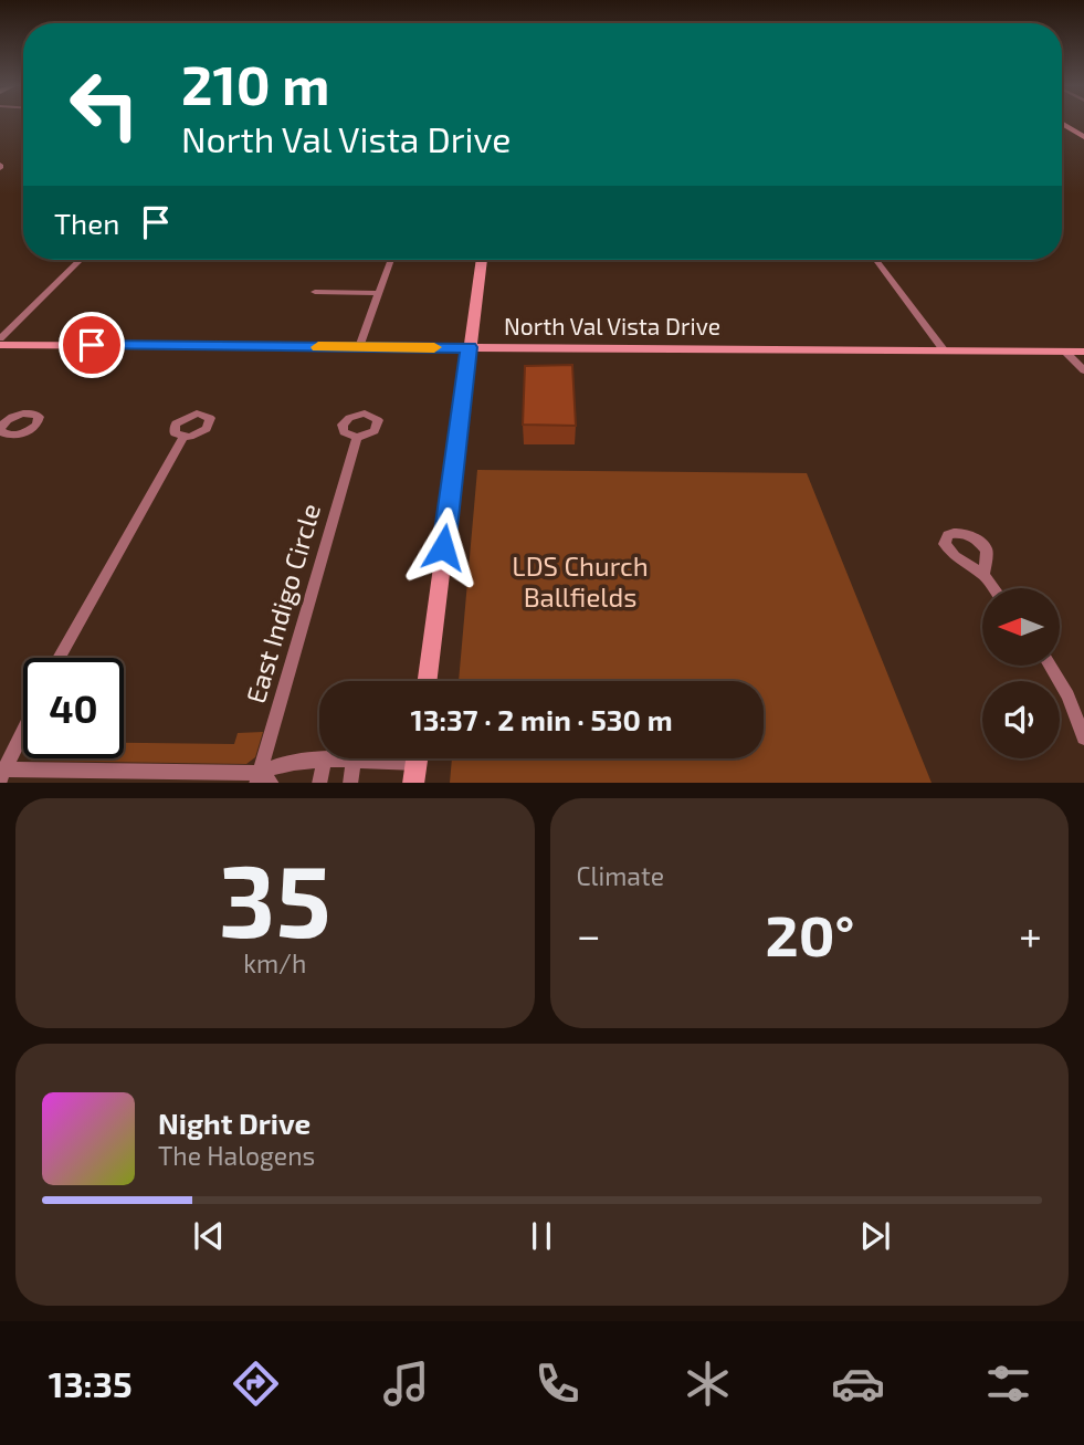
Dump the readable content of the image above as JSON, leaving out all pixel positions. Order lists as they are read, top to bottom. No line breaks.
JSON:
{"streets":{"main road":["North Val Vista Drive"],"street":["East Indigo Circle"]},"parks":["LDS Church Ballfields"],"north":"left","page":{"turn":["210 m","North Val Vista Drive"],"then":"Then","limit":"40","trip":"13:37 · 2 min · 530 m","tile":[["35","km/h"],"Climate"],"heat":["−","20°","+"],"song":["Night Drive","The Halogens"],"tabs":"13:35"}}
